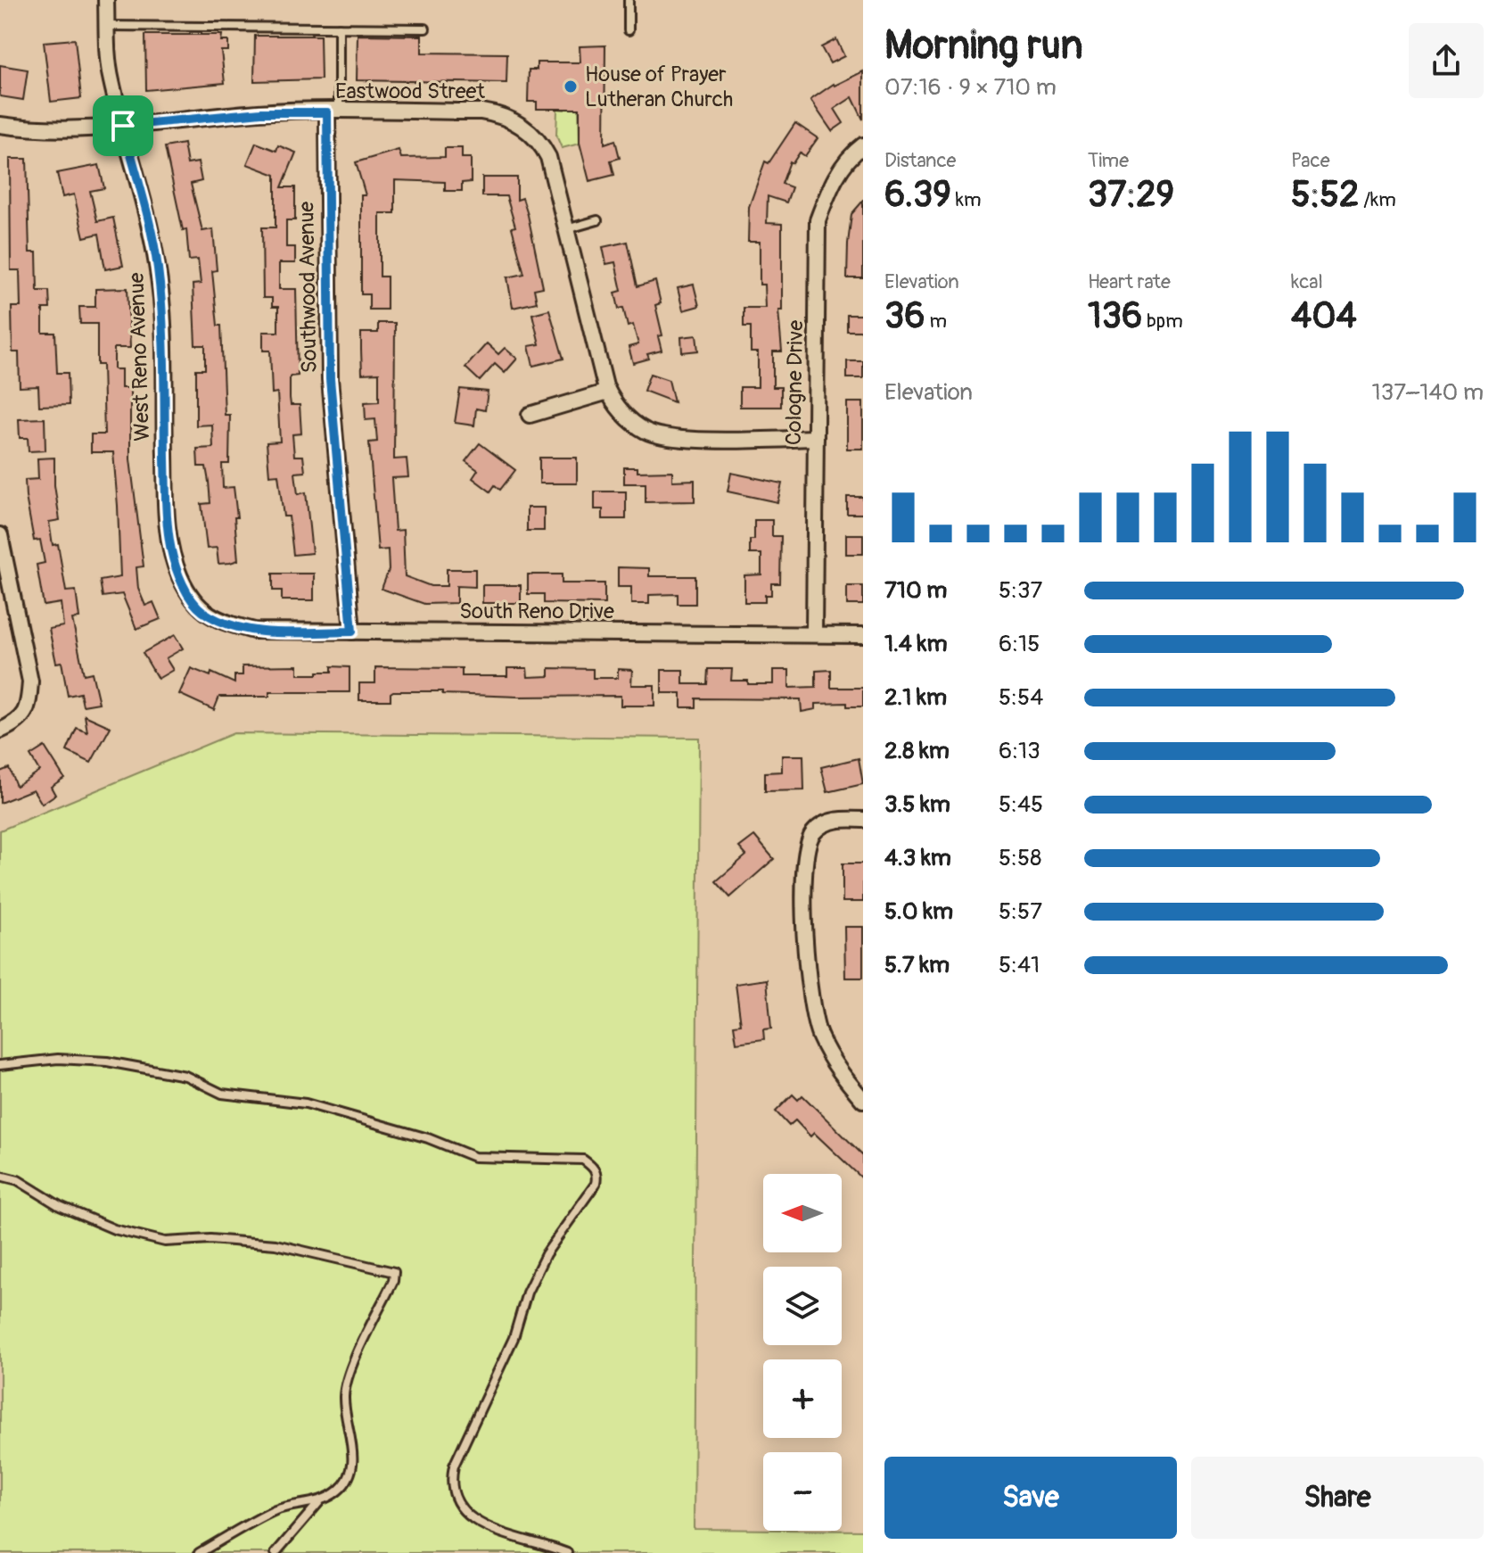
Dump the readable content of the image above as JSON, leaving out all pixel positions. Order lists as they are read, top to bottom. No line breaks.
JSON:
{"streets":{"street":["Eastwood Street","Southwood Avenue","West Reno Avenue","Cologne Drive","South Reno Drive"]},"crossings":[["Eastwood Street","Southwood Avenue"],["Eastwood Street","West Reno Avenue"],["Eastwood Street","Cologne Drive"],["Southwood Avenue","South Reno Drive"],["West Reno Avenue","South Reno Drive"],["Cologne Drive","South Reno Drive"]],"places":["House of Prayer Lutheran Church"],"north":"left","page":{"heading":["Morning run","07:16 · 9 × 710 m"],"stats":[["Distance","6.39 km"],["Time","37:29"],["Pace","5:52 /km"],["Elevation","36 m"],["Heart rate","136 bpm"],["kcal","404"]],"chart":["Elevation","137–140 m"],"list":[{"name":"710 m","note":"5:37"},{"name":"1.4 km","note":"6:15"},{"name":"2.1 km","note":"5:54"},{"name":"2.8 km","note":"6:13"},{"name":"3.5 km","note":"5:45"},{"name":"4.3 km","note":"5:58"},{"name":"5.0 km","note":"5:57"},{"name":"5.7 km","note":"5:41"}],"map_buttons":["+","−"],"buttons":["Save","Share"]}}
